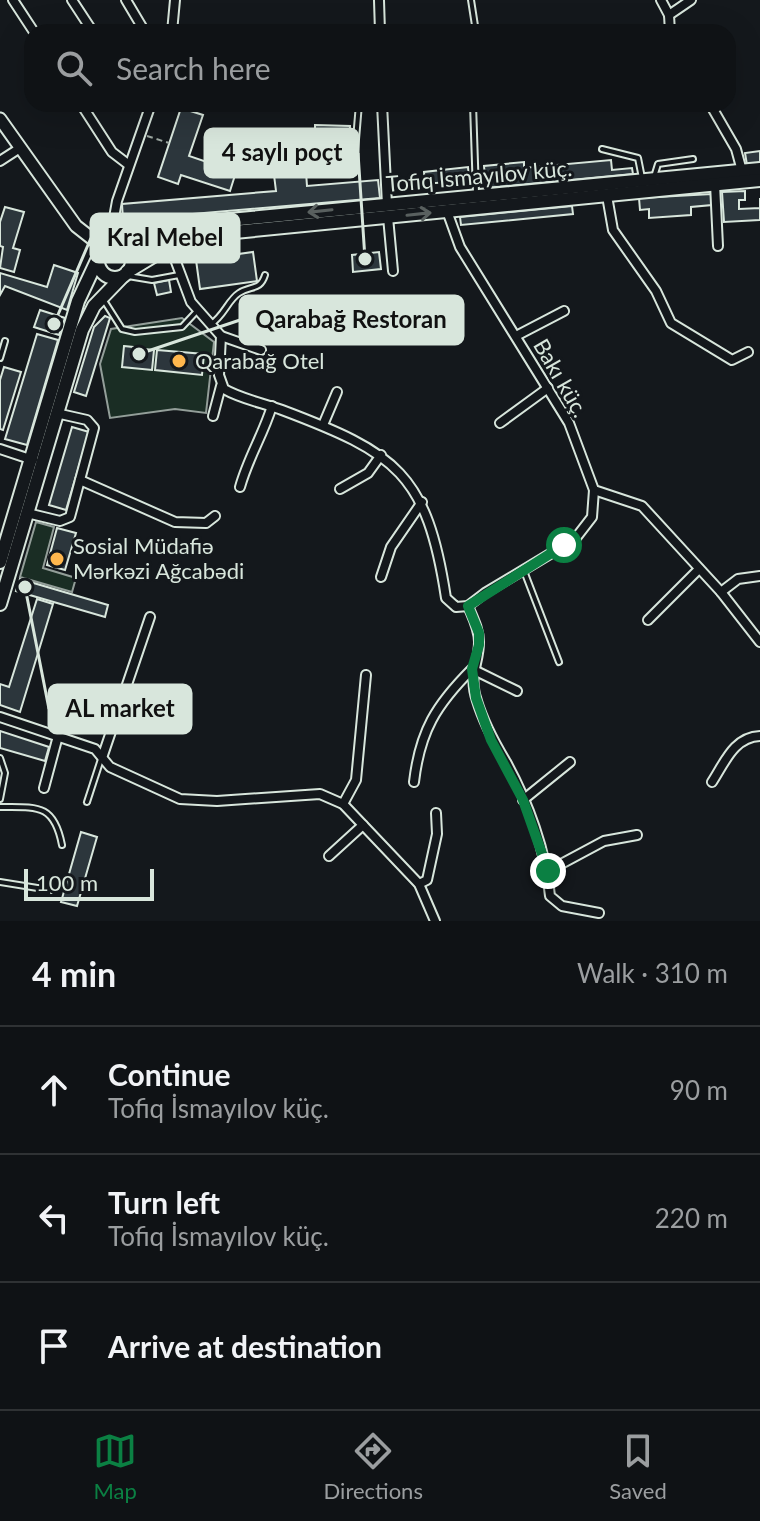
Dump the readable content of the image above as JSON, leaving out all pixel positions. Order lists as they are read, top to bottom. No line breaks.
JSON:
{"streets":{"main road":["Tofiq İsmayılov küç."],"street":["Bakı küç."]},"places":["4 saylı poçt","Kral Mebel","Qarabağ Restoran","Qarabağ Otel","Sosial Müdafiə Mərkəzi Ağcabədi","AL market"],"scale_bar":"100 m","page":{"search":"Search here","scale":"100 m","heading":["4 min","Walk · 310 m"],"list":[["Continue","Tofiq İsmayılov küç.","90 m"],["Turn left","Tofiq İsmayılov küç.","220 m"],"Arrive at destination"],"nav":["Map","Directions","Saved"]}}
